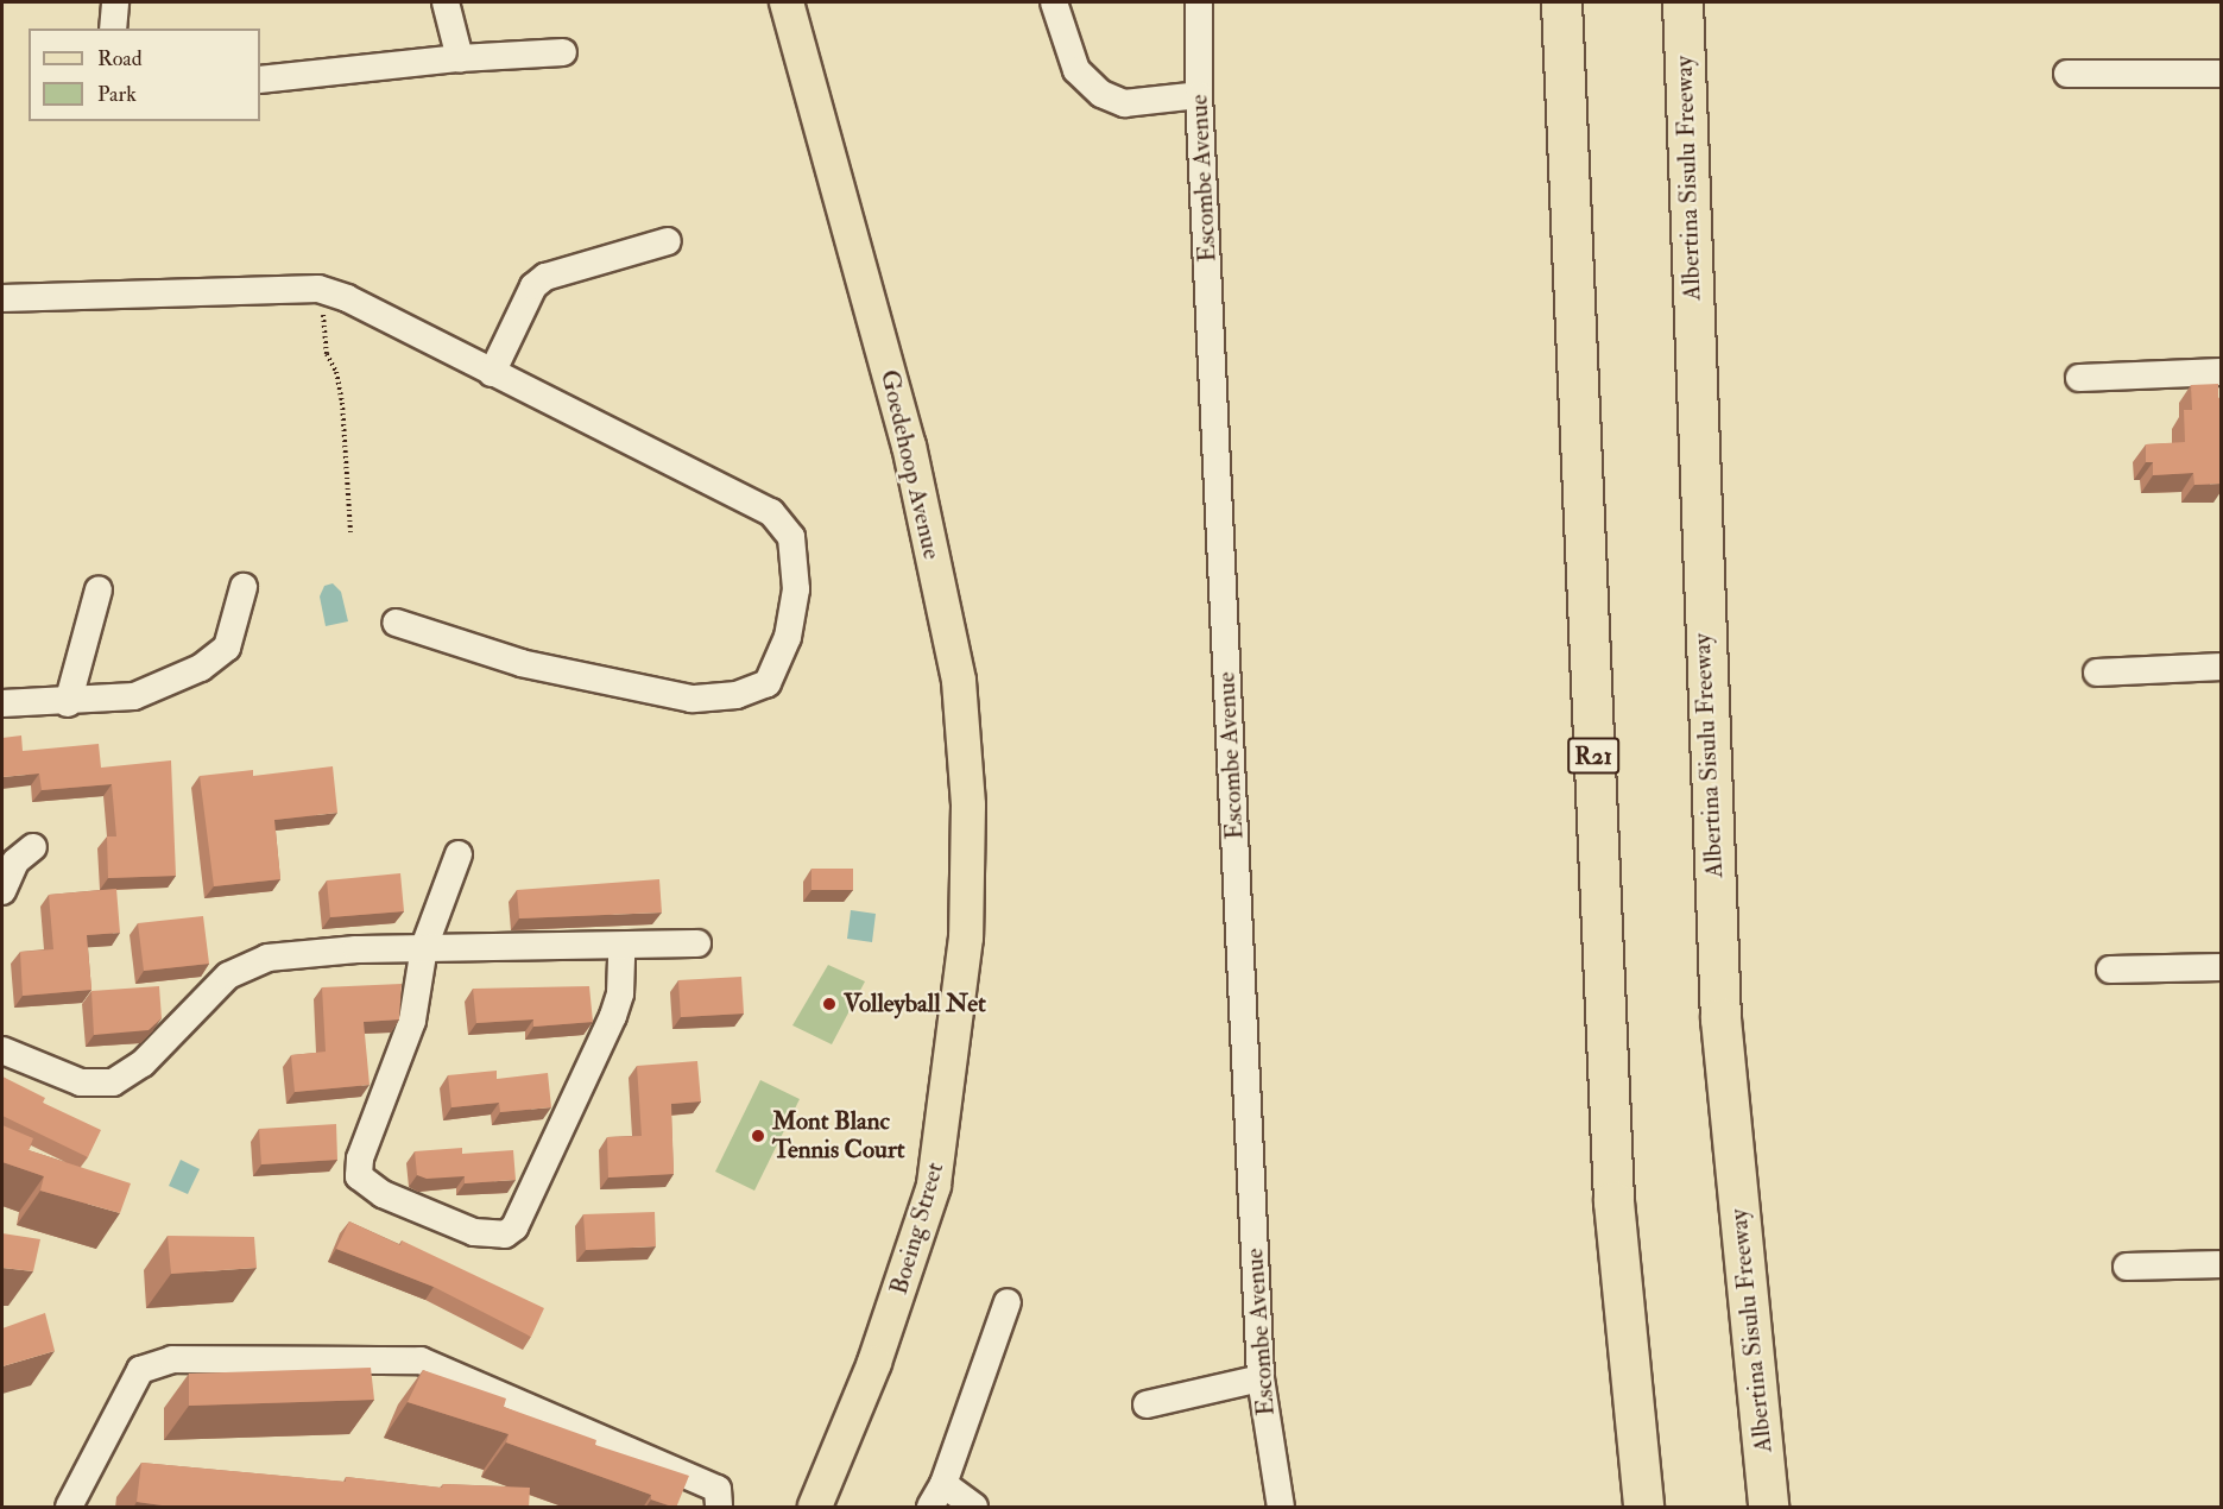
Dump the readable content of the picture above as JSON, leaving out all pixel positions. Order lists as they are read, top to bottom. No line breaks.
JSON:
{"streets":{"highway":["Albertina Sisulu Freeway","R21"],"main road":["Goedehoop Avenue","Boeing Street"],"street":["Escombe Avenue"]},"crossings":[["Goedehoop Avenue","Boeing Street"]],"places":["Volleyball Net","Mont Blanc Tennis Court"],"legend":["Road","Park"]}
